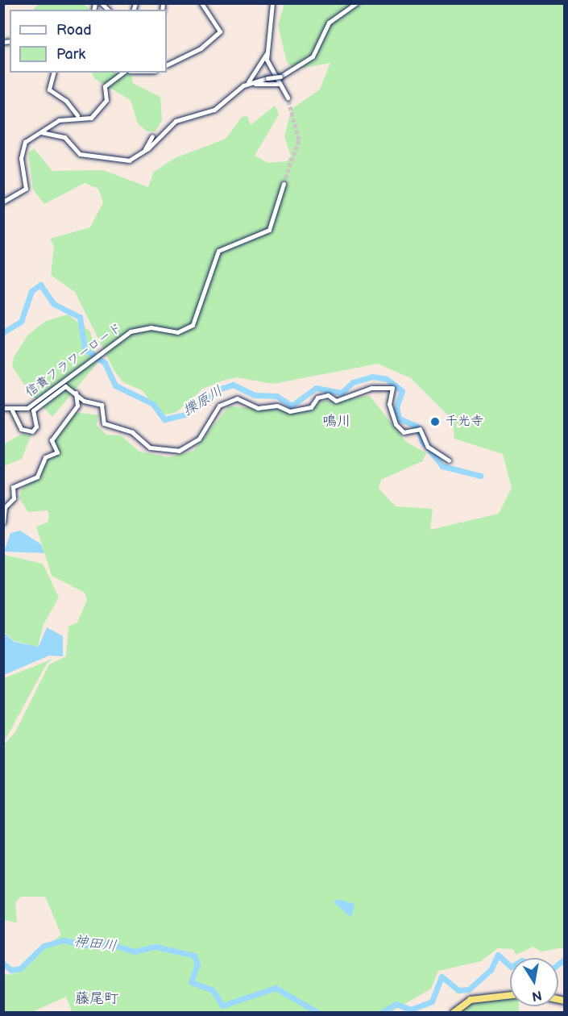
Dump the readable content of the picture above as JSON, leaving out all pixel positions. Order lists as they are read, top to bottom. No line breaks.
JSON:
{"streets":{"street":["信貴フラワーロード"]},"districts":["鳴川","藤尾町"],"water":["擽原川","神田川"],"places":["千光寺"],"legend":["Road","Park"],"north":"bottom"}
